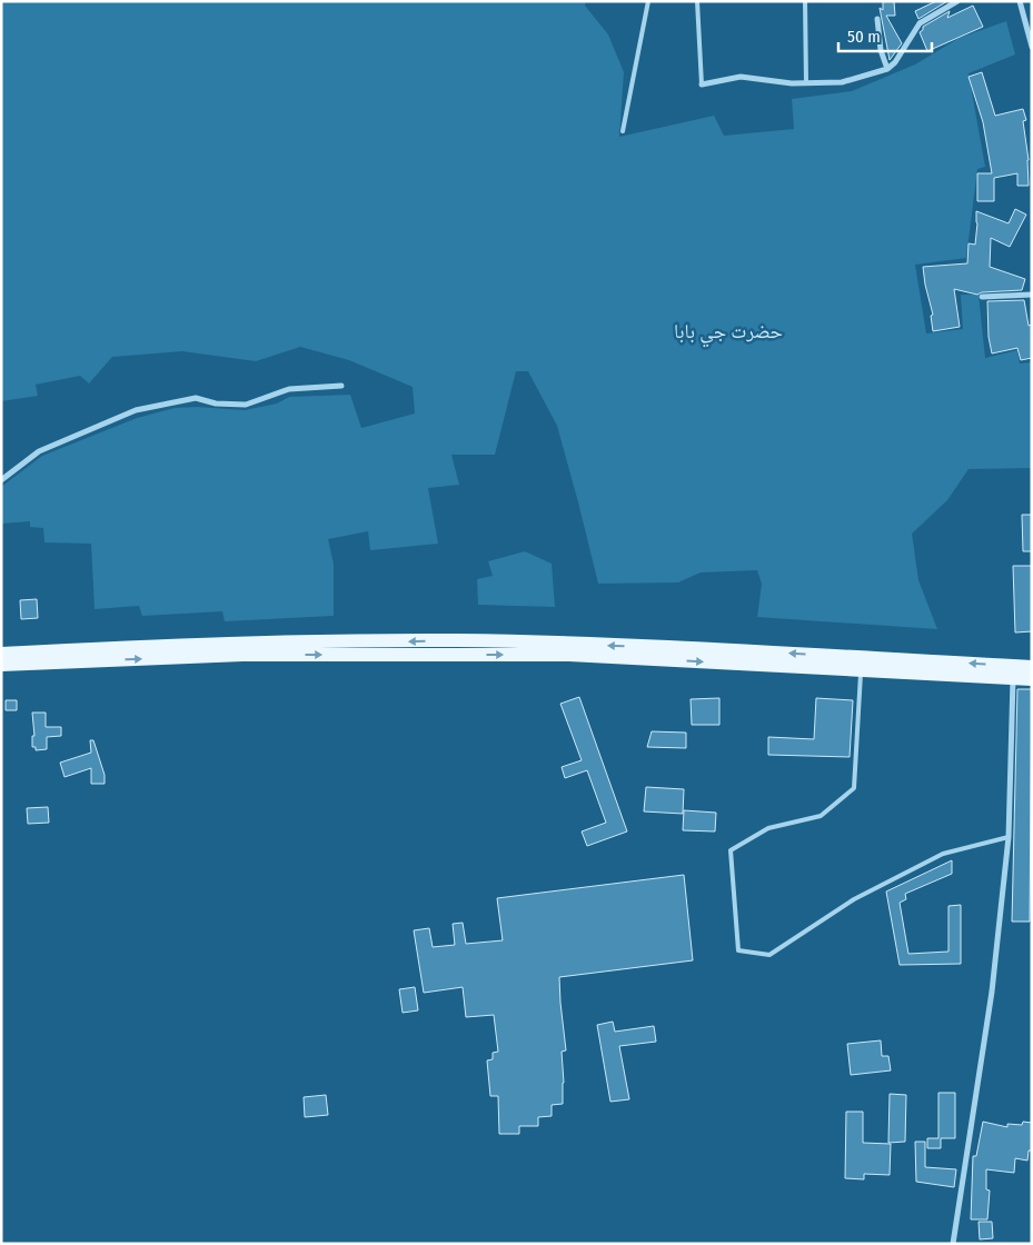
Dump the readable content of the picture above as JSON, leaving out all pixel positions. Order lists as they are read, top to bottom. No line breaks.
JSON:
{"parks":["حضرت جي بابا"],"scale_bar":"50 m"}
